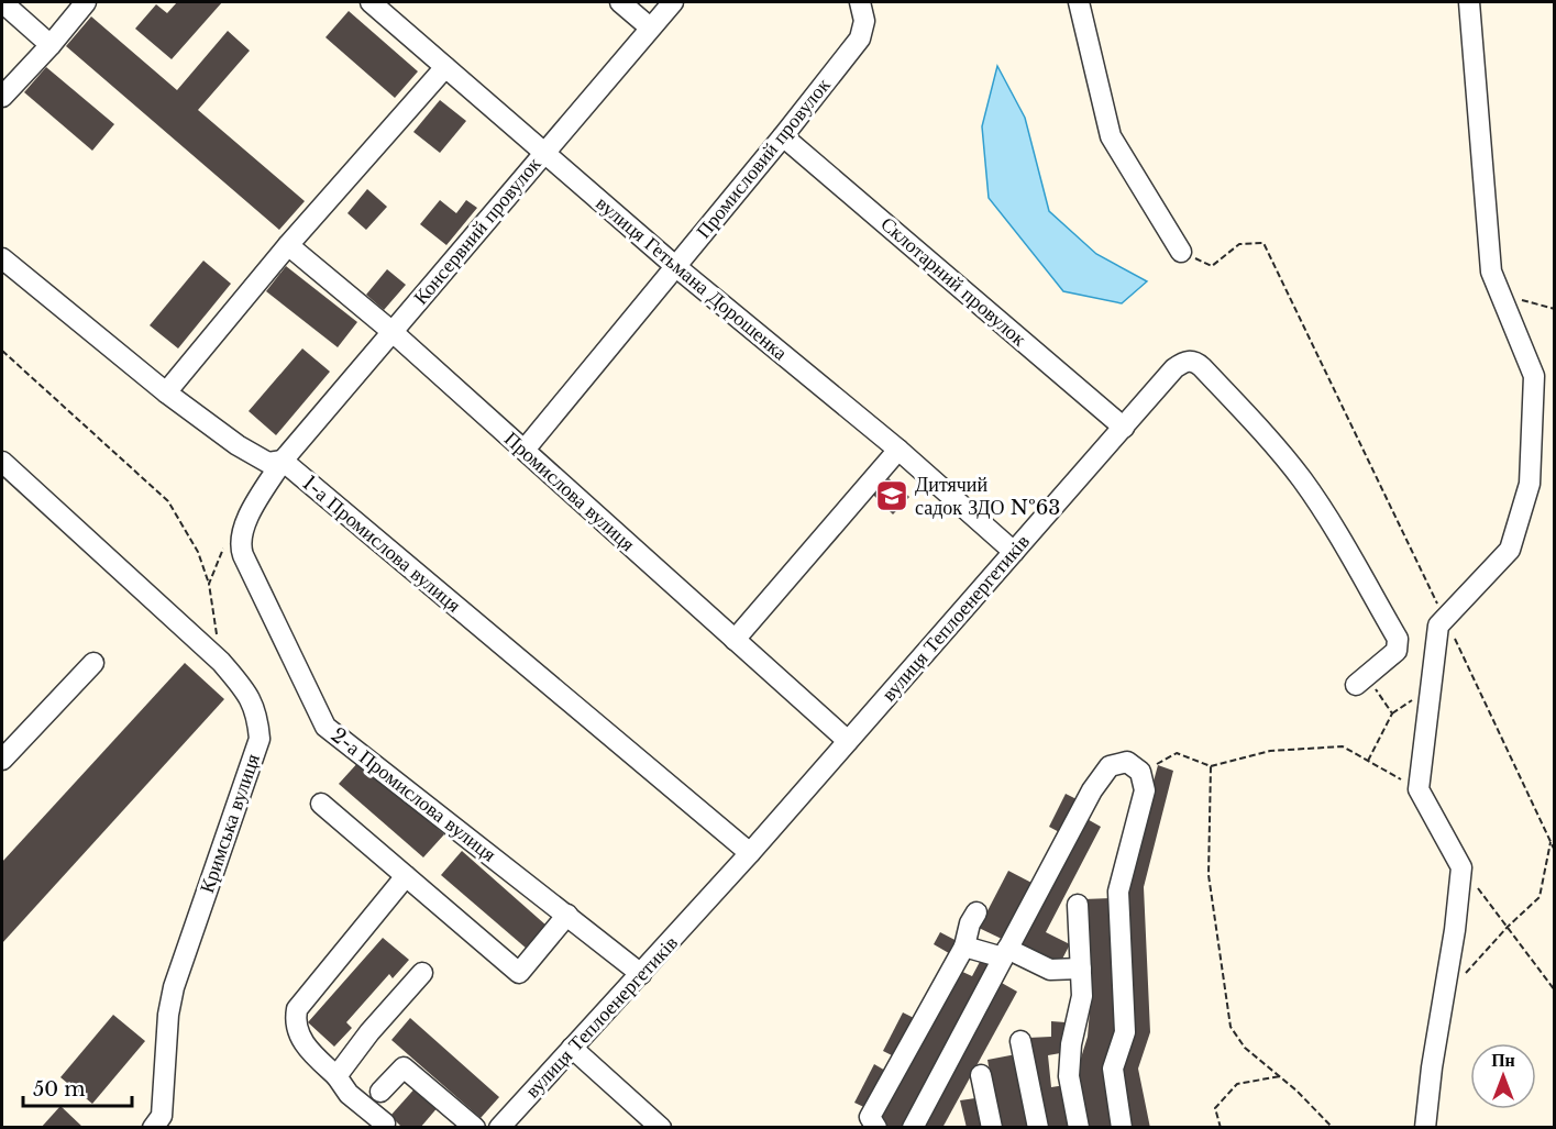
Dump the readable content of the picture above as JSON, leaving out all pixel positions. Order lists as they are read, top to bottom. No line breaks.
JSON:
{"streets":{"street":["Промисловий провулок","Консервний провулок","вулиця Гетьмана Дорошенка","Склотарний провулок","Промислова вулиця","1-а Промислова вулиця","вулиця Теплоенергетиків","2-а Промислова вулиця","Кримська вулиця"]},"crossings":[["Промисловий провулок","вулиця Гетьмана Дорошенка"],["Промисловий провулок","Склотарний провулок"],["Промисловий провулок","Промислова вулиця"],["Консервний провулок","вулиця Гетьмана Дорошенка"],["Консервний провулок","Промислова вулиця"],["Консервний провулок","1-а Промислова вулиця"],["Консервний провулок","2-а Промислова вулиця"],["вулиця Гетьмана Дорошенка","вулиця Теплоенергетиків"],["Склотарний провулок","вулиця Теплоенергетиків"],["Промислова вулиця","вулиця Теплоенергетиків"],["1-а Промислова вулиця","вулиця Теплоенергетиків"],["1-а Промислова вулиця","2-а Промислова вулиця"],["вулиця Теплоенергетиків","2-а Промислова вулиця"]],"places":{"school or university":["Дитячий садок ЗДО №63"]},"scale_bar":"50 m","north":"top"}
